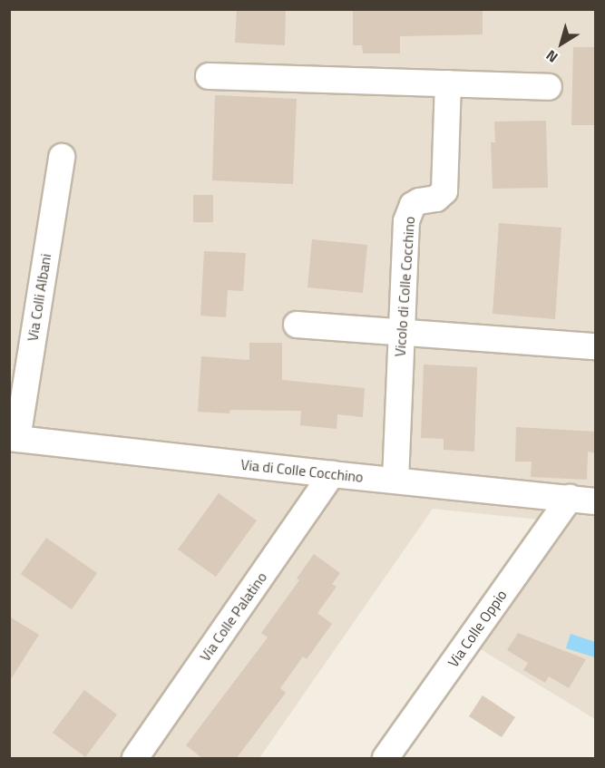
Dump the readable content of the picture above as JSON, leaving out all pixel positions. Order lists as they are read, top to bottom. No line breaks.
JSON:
{"streets":{"street":["Vicolo di Colle Cocchino","Via Colli Albani","Via di Colle Cocchino","Via Colle Palatino","Via Colle Oppio"]},"crossings":[["Vicolo di Colle Cocchino","Via di Colle Cocchino"],["Via Colli Albani","Via di Colle Cocchino"],["Via di Colle Cocchino","Via Colle Palatino"],["Via di Colle Cocchino","Via Colle Oppio"]],"north":"bottom left"}
